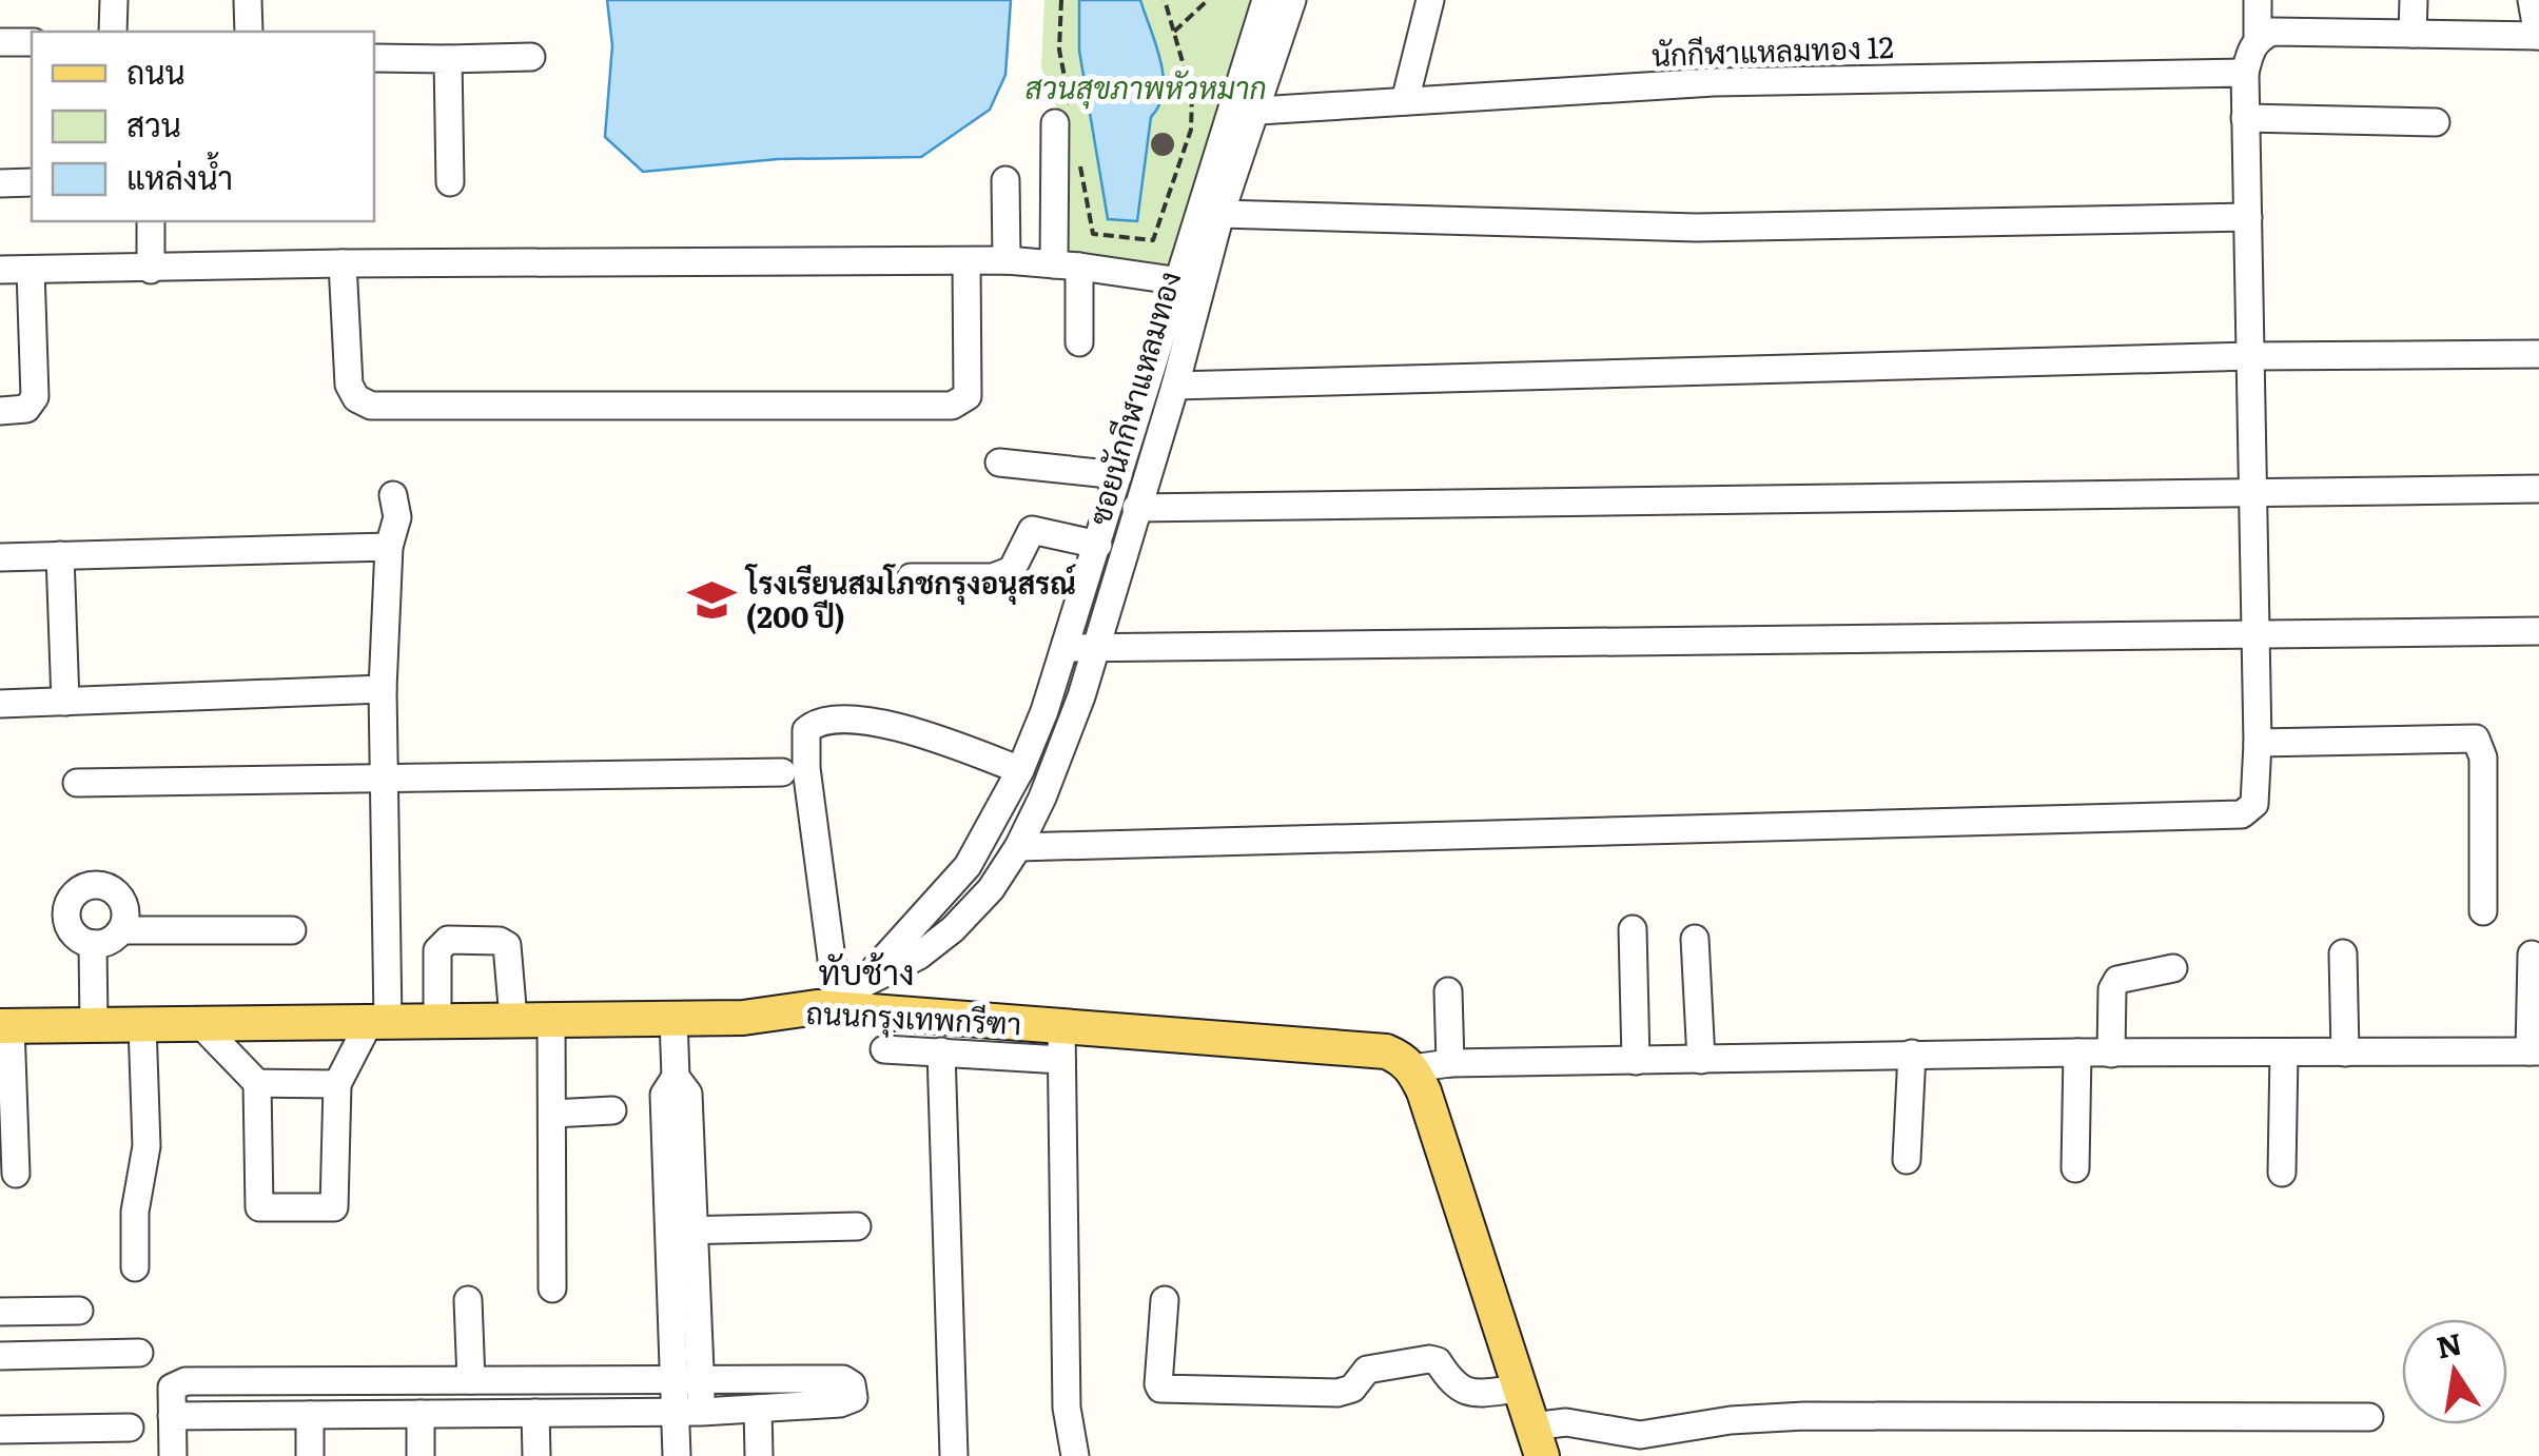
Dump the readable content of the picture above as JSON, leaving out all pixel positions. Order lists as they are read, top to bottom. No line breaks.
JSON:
{"streets":{"main road":["ถนนกรุงเทพกรีฑา"],"street":["นักกีฬาแหลมทอง 12","ซอยนักกีฬาแหลมทอง"]},"crossings":[["นักกีฬาแหลมทอง 12","ซอยนักกีฬาแหลมทอง"],["ซอยนักกีฬาแหลมทอง","ถนนกรุงเทพกรีฑา"]],"districts":["ทับช้าง"],"parks":["สวนสุขภาพหัวหมาก"],"places":{"school or university":["โรงเรียนสมโภชกรุงอนุสรณ์ (200 ปี)"]},"legend":["ถนน","สวน","แหล่งน้ำ"],"north":"top"}
